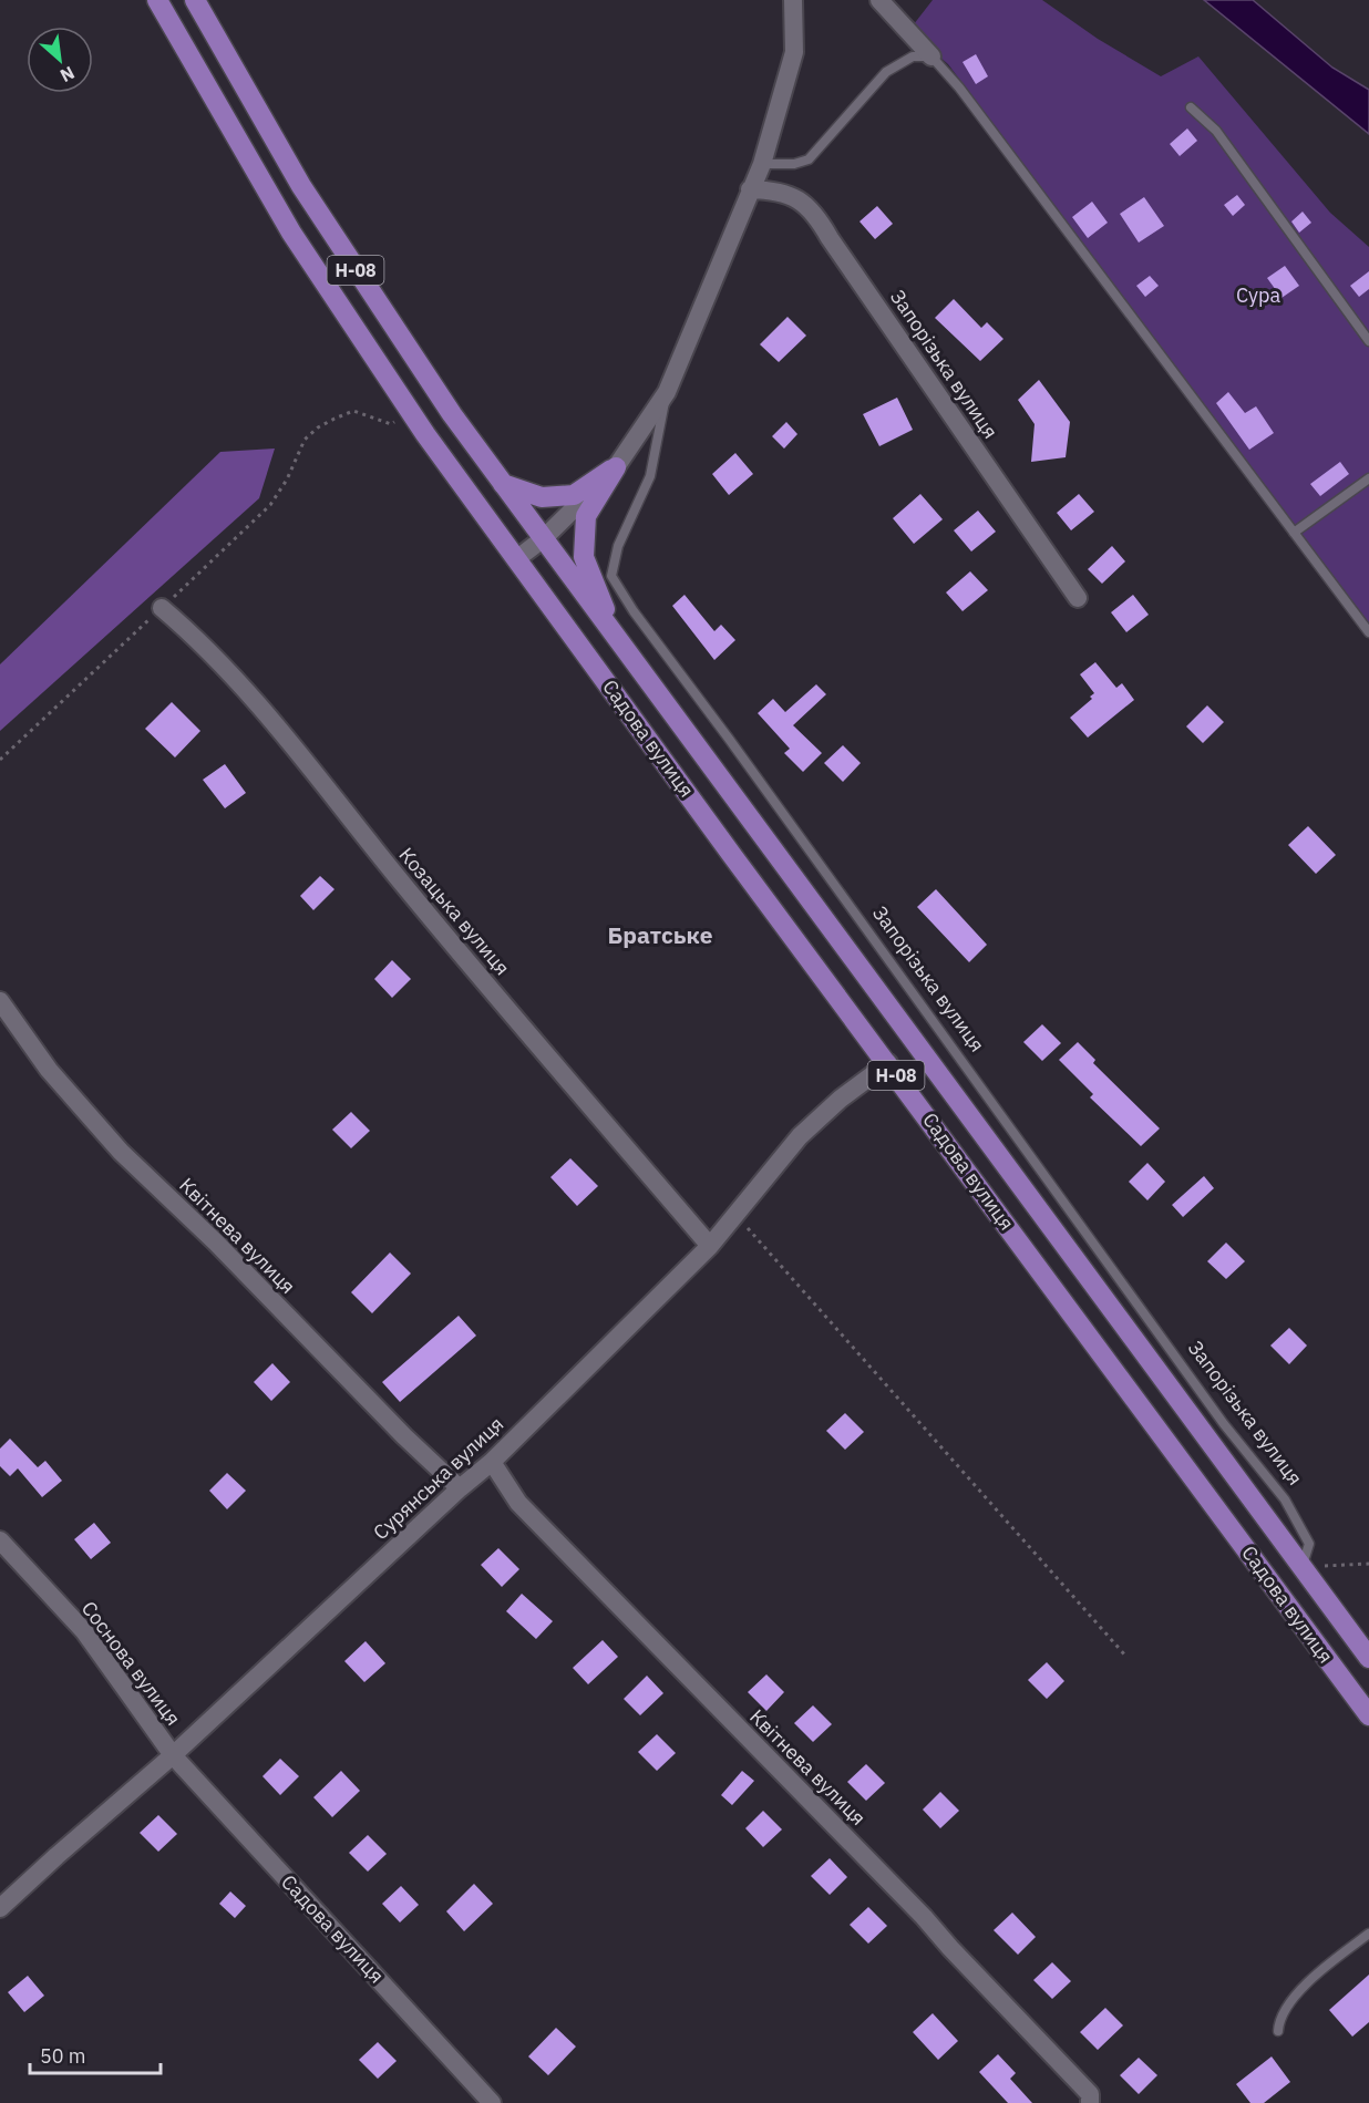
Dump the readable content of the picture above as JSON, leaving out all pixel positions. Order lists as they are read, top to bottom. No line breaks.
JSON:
{"streets":{"main road":["Н-08","Садова вулиця"],"street":["Запорізька вулиця","Козацька вулиця","Квітнева вулиця","Сурянська вулиця","Соснова вулиця"]},"crossings":[["Н-08","Садова вулиця"],["Запорізька вулиця","Садова вулиця"],["Садова вулиця","Сурянська вулиця"],["Садова вулиця","Соснова вулиця"],["Козацька вулиця","Сурянська вулиця"],["Квітнева вулиця","Сурянська вулиця"],["Сурянська вулиця","Соснова вулиця"]],"districts":["Братське"],"parks":["Сура"],"scale_bar":"50 m","north":"bottom right"}
